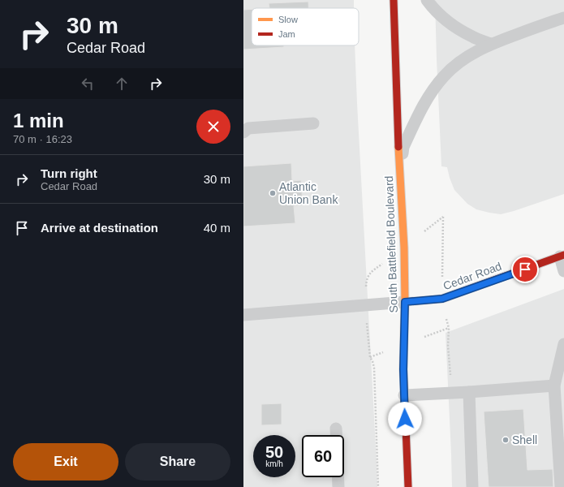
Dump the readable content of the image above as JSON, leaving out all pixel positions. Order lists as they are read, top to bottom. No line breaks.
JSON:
{"streets":{"main road":["South Battlefield Boulevard","Cedar Road"]},"crossings":[["South Battlefield Boulevard","Cedar Road"]],"places":["Atlantic Union Bank","Shell"],"legend":["Slow","Jam"],"page":{"turn":["30 m","Cedar Road"],"heading":["1 min","70 m · 16:23"],"list":[{"name":"Turn right","note":"Cedar Road","value":"30 m"},{"name":"Arrive at destination","value":"40 m"}],"speed":"50 km/h","limit":"60","buttons":["Exit","Share"]}}
